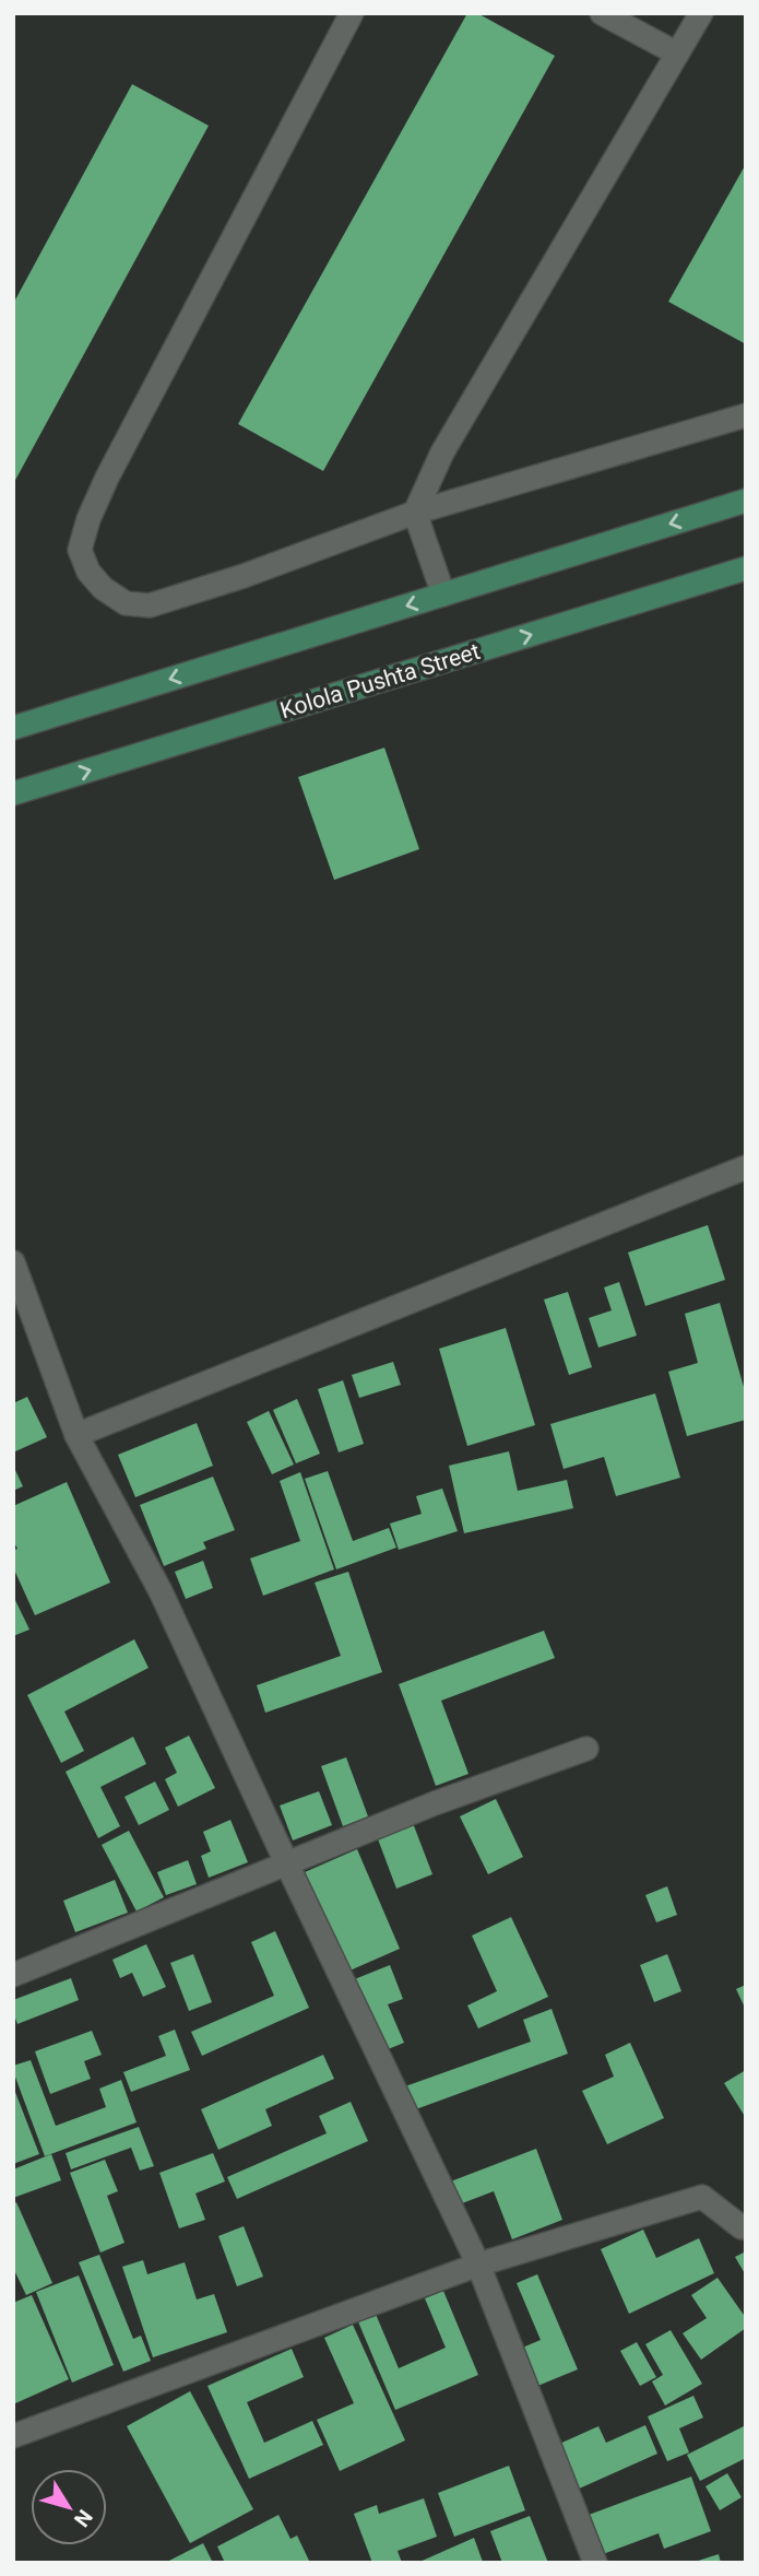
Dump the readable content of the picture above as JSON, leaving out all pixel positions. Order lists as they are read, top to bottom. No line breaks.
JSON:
{"streets":{"main road":["Kolola Pushta Street"]},"north":"bottom right"}
